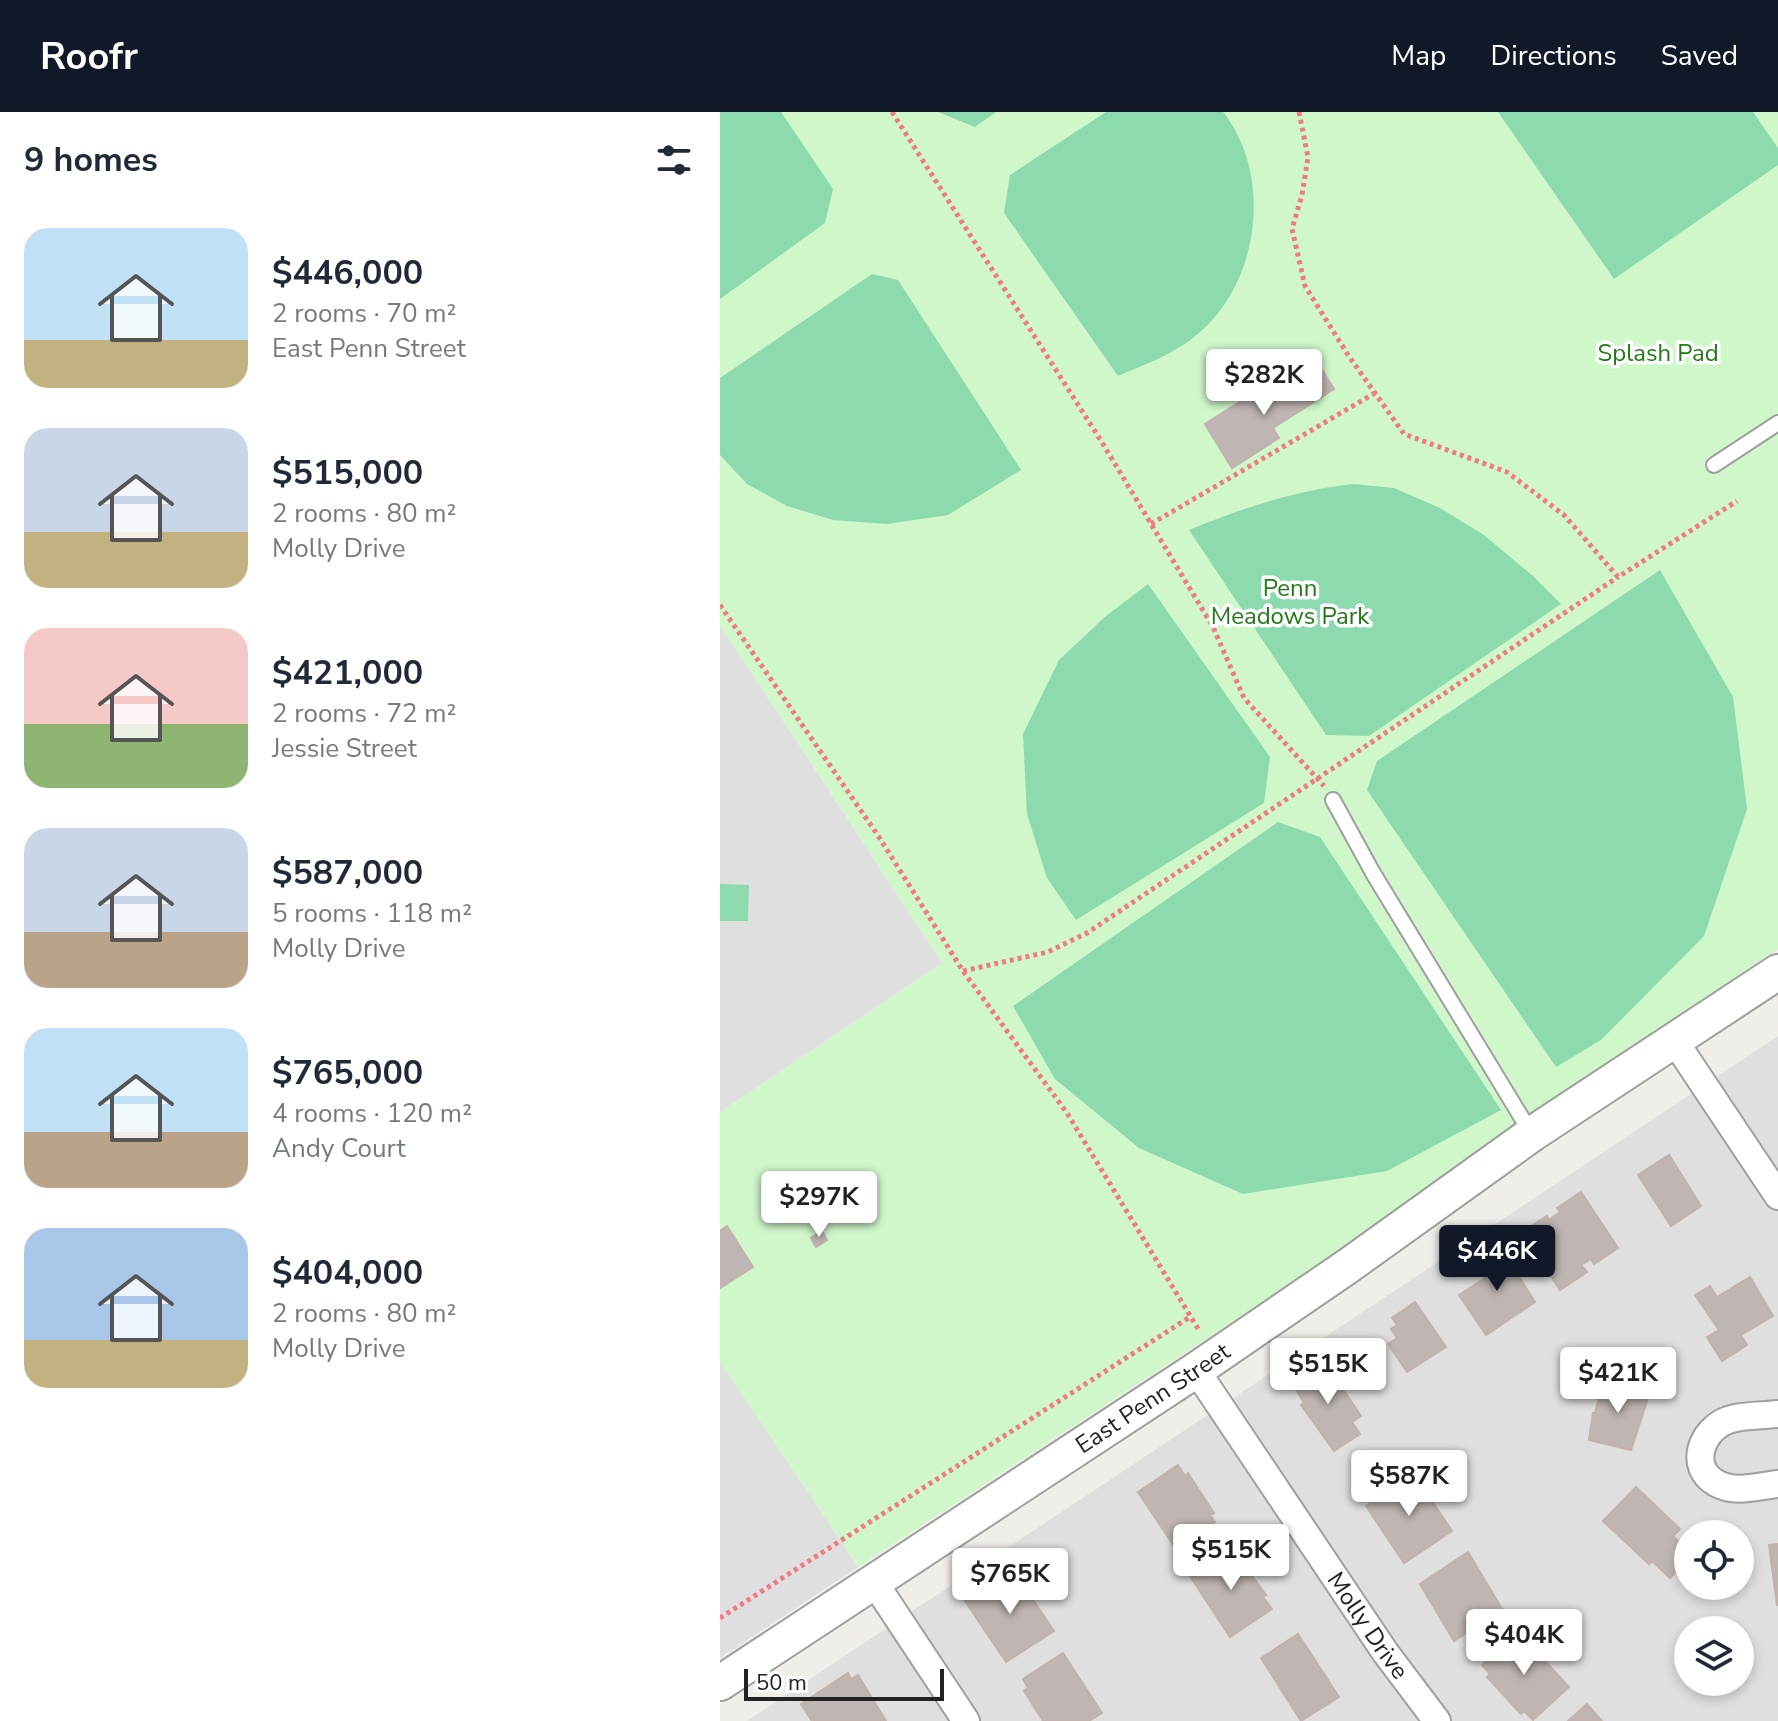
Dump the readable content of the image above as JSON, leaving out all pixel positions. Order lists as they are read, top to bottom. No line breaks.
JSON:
{"streets":{"street":["East Penn Street","Molly Drive"]},"crossings":[["East Penn Street","Molly Drive"]],"parks":["Splash Pad","Penn Meadows Park"],"scale_bar":"50 m","page":{"header":"Roofr","nav":["Map","Directions","Saved"],"heading":"9 homes","list":[{"name":"$446,000","note":"2 rooms · 70 m² · East Penn Street"},{"name":"$515,000","note":"2 rooms · 80 m² · Molly Drive"},{"name":"$421,000","note":"2 rooms · 72 m² · Jessie Street"},{"name":"$587,000","note":"5 rooms · 118 m² · Molly Drive"},{"name":"$765,000","note":"4 rooms · 120 m² · Andy Court"},{"name":"$404,000","note":"2 rooms · 80 m² · Molly Drive"}],"price":["$282K","$297K","$446K","$515K","$421K","$587K","$515K","$765K","$404K"],"scale":"50 m"}}
